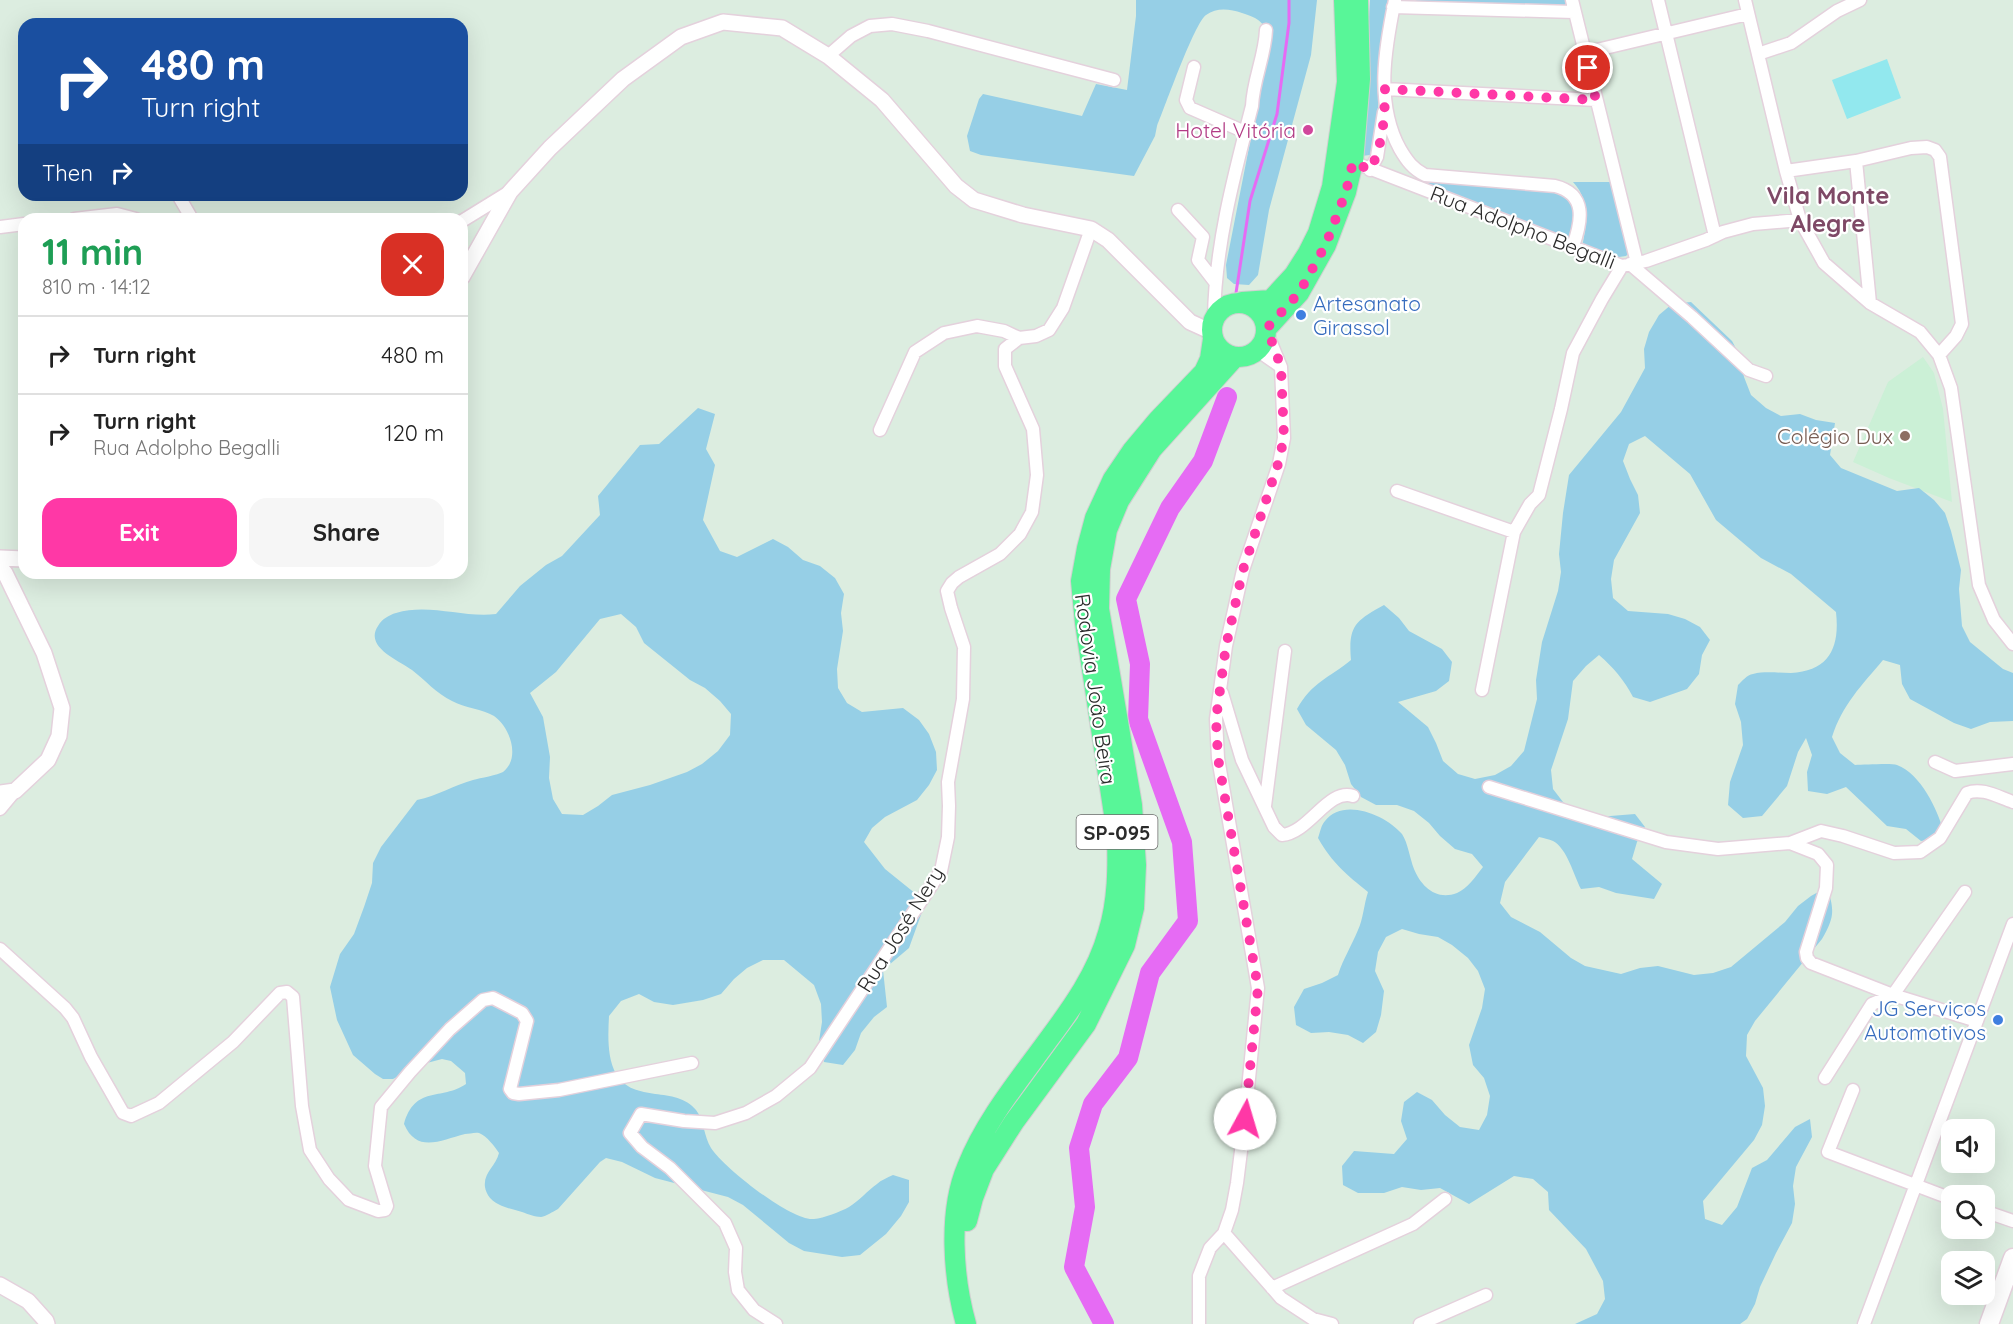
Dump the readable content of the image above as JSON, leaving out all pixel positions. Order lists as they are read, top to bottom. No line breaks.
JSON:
{"streets":{"main road":["Rodovia João Beira","SP-095"],"street":["Rua Adolpho Begalli","Rua José Nery"]},"crossings":[["Rodovia João Beira","SP-095"]],"districts":["Vila Monte Alegre"],"places":["Hotel Vitória","Artesanato Girassol","Colégio Dux","JG Serviços Automotivos"],"page":{"turn":["480 m","Turn right"],"then":"Then","heading":["11 min","810 m · 14:12"],"list":[{"name":"Turn right","value":"480 m"},{"name":"Turn right","note":"Rua Adolpho Begalli","value":"120 m"}],"buttons":["Exit","Share"]}}
